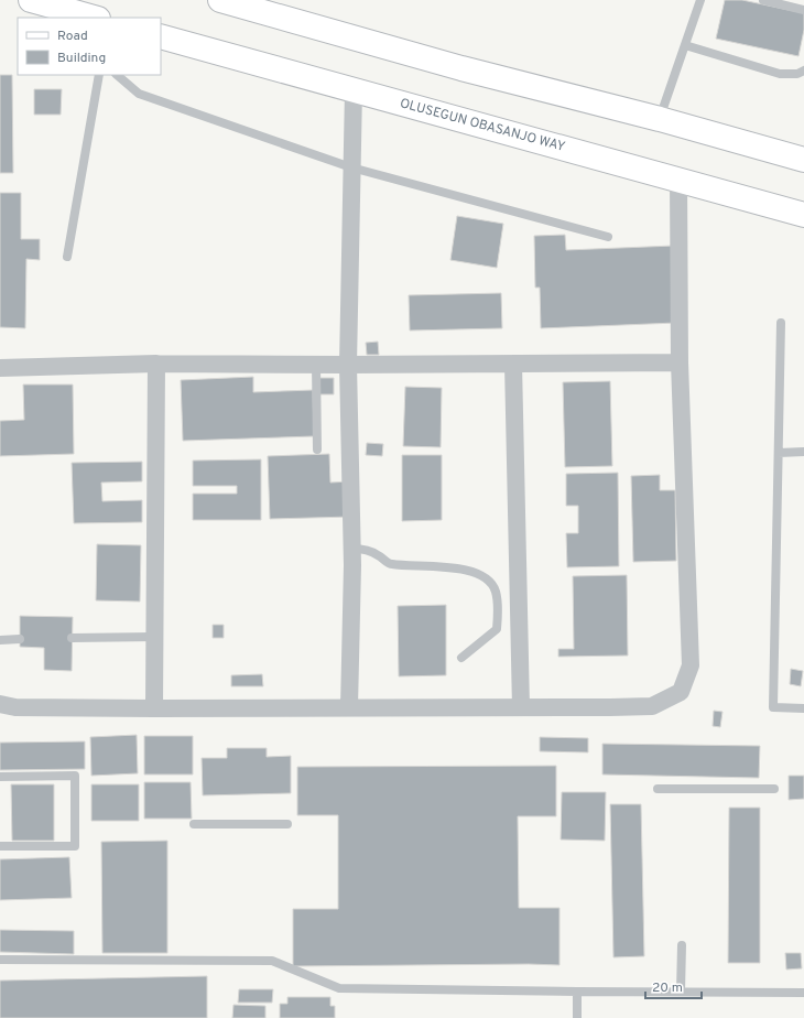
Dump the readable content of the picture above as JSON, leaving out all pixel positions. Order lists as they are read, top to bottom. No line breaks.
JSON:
{"streets":{"main road":["OLUSEGUN OBASANJO WAY"]},"legend":["Road","Building"],"scale_bar":"20 m"}
